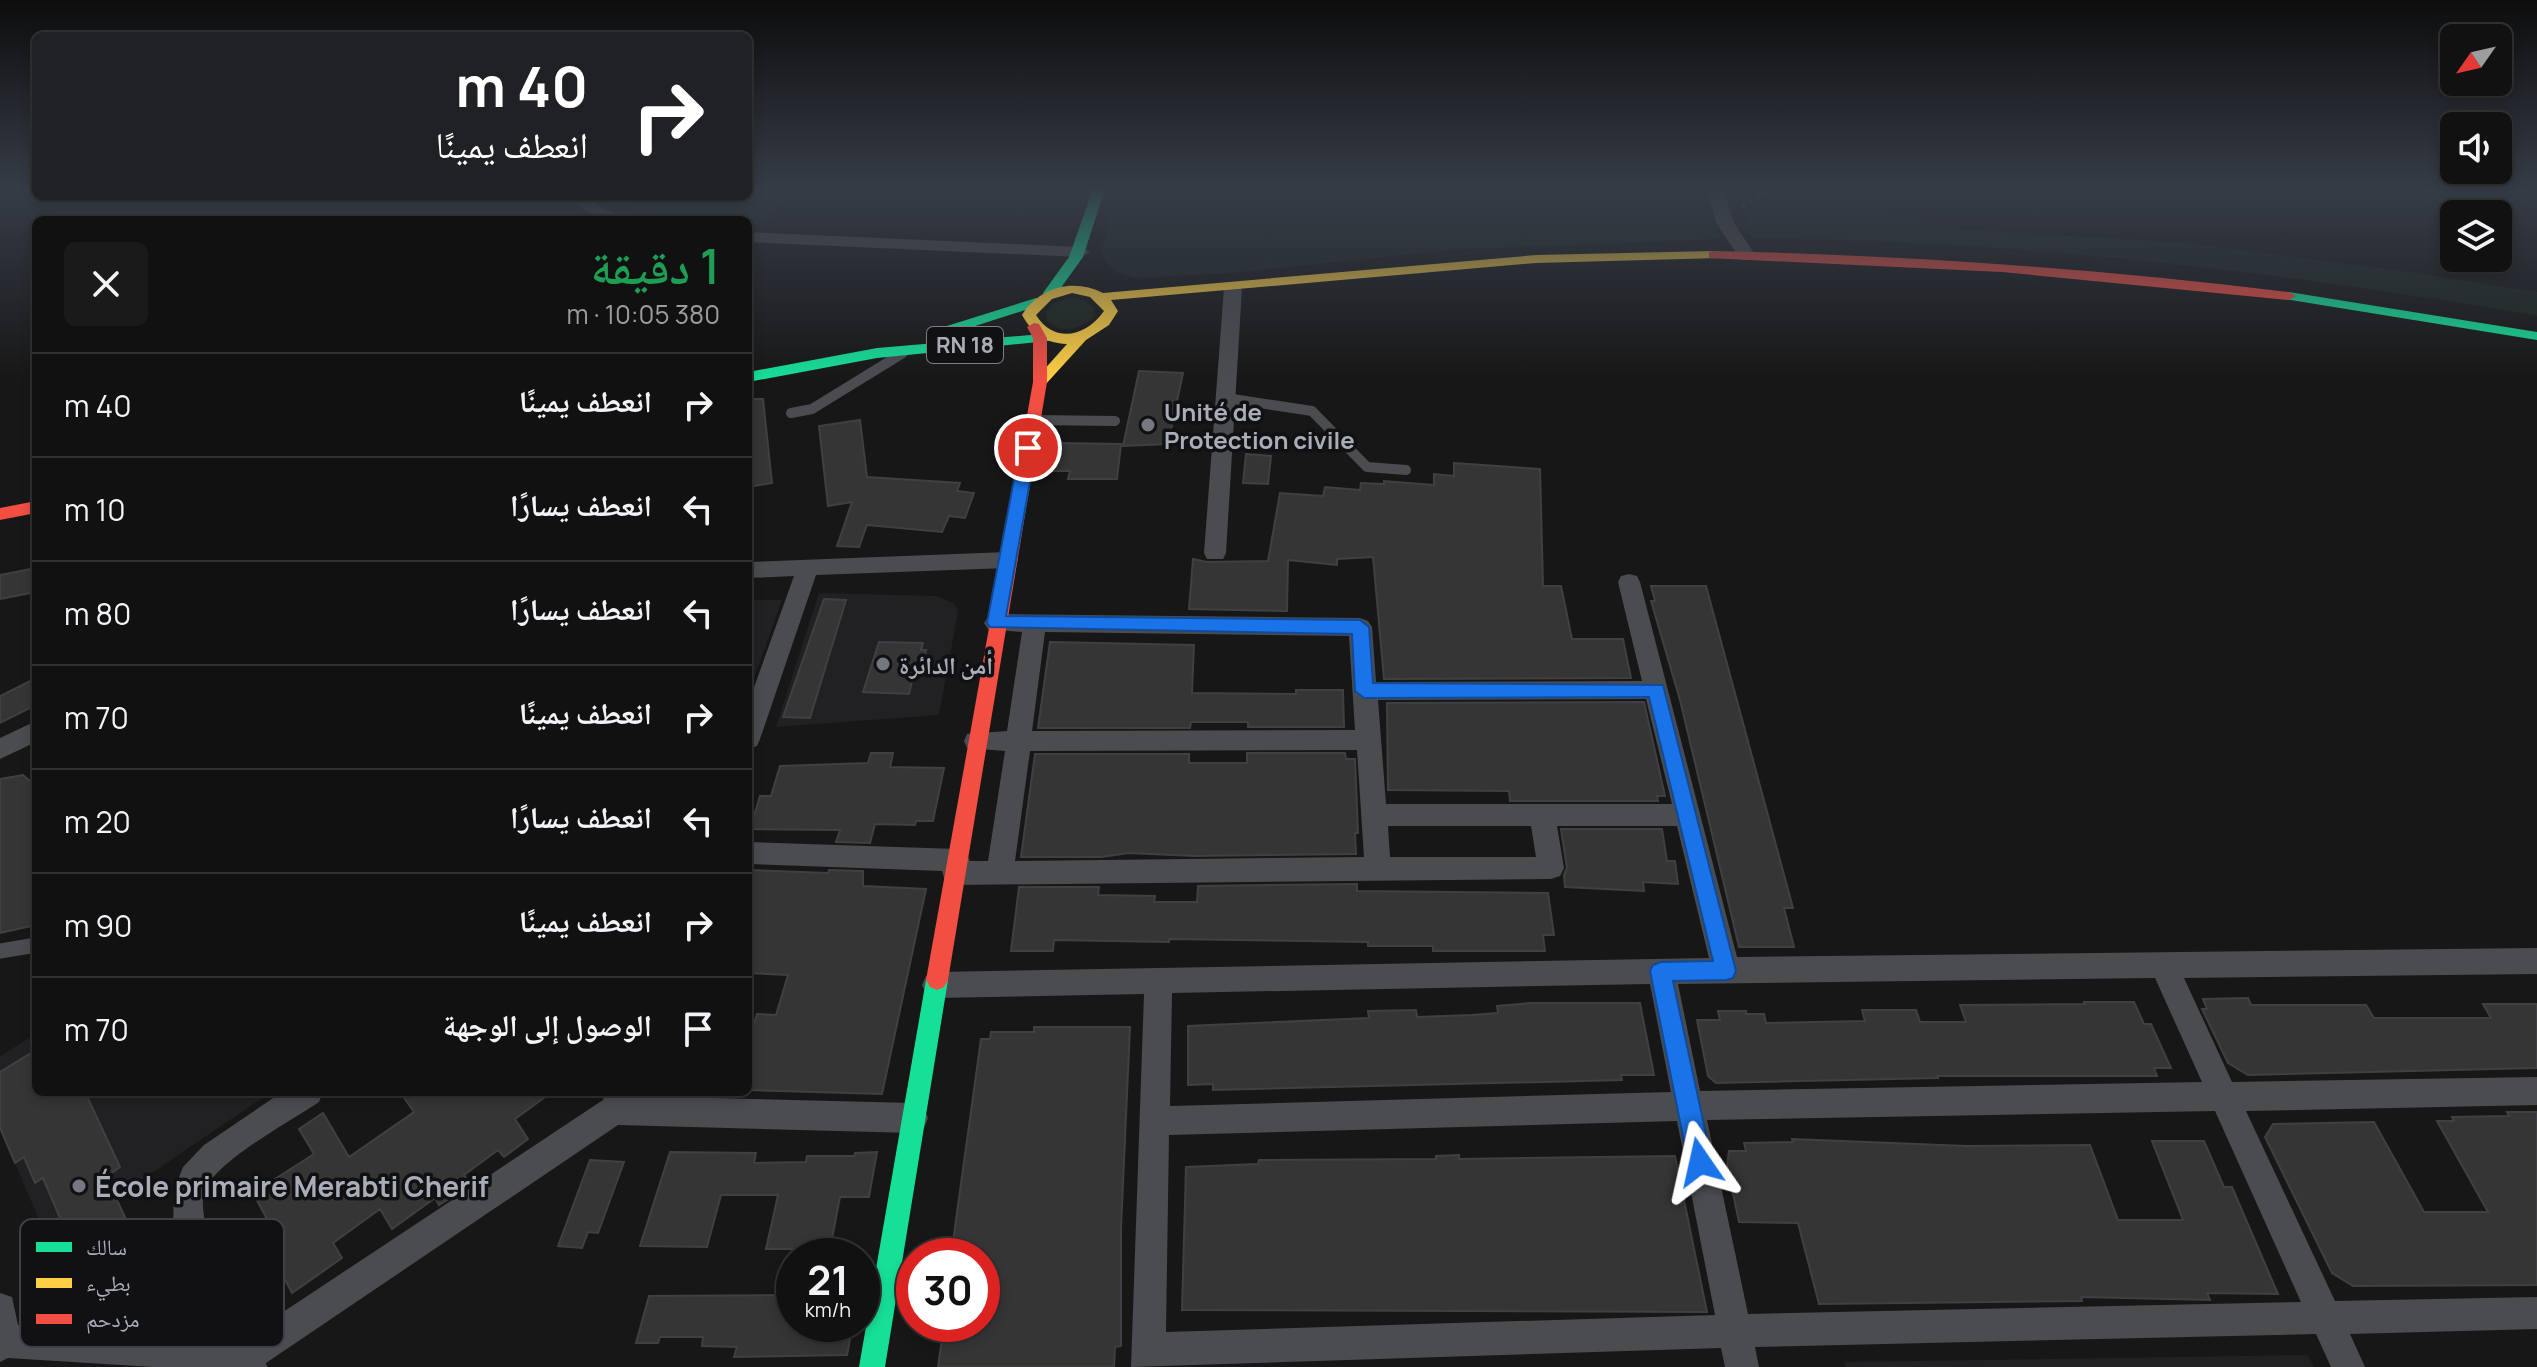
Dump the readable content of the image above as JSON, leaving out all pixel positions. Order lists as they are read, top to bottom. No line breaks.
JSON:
{"streets":{"main road":["RN 18"]},"places":["Unité de Protection civile","أمن الدائرة","École primaire Merabti Cherif"],"legend":["سالك","بطيء","مزدحم"],"north":"bottom left","page":{"turn":["40 m","انعطف يمينًا"],"heading":["1 دقيقة","380 m · 10:05"],"list":[{"name":"انعطف يمينًا","value":"40 m"},{"name":"انعطف يسارًا","value":"10 m"},{"name":"انعطف يسارًا","value":"80 m"},{"name":"انعطف يمينًا","value":"70 m"},{"name":"انعطف يسارًا","value":"20 m"},{"name":"انعطف يمينًا","value":"90 m"},{"name":"الوصول إلى الوجهة","value":"70 m"}],"speed":"21 km/h","limit":"30"}}
